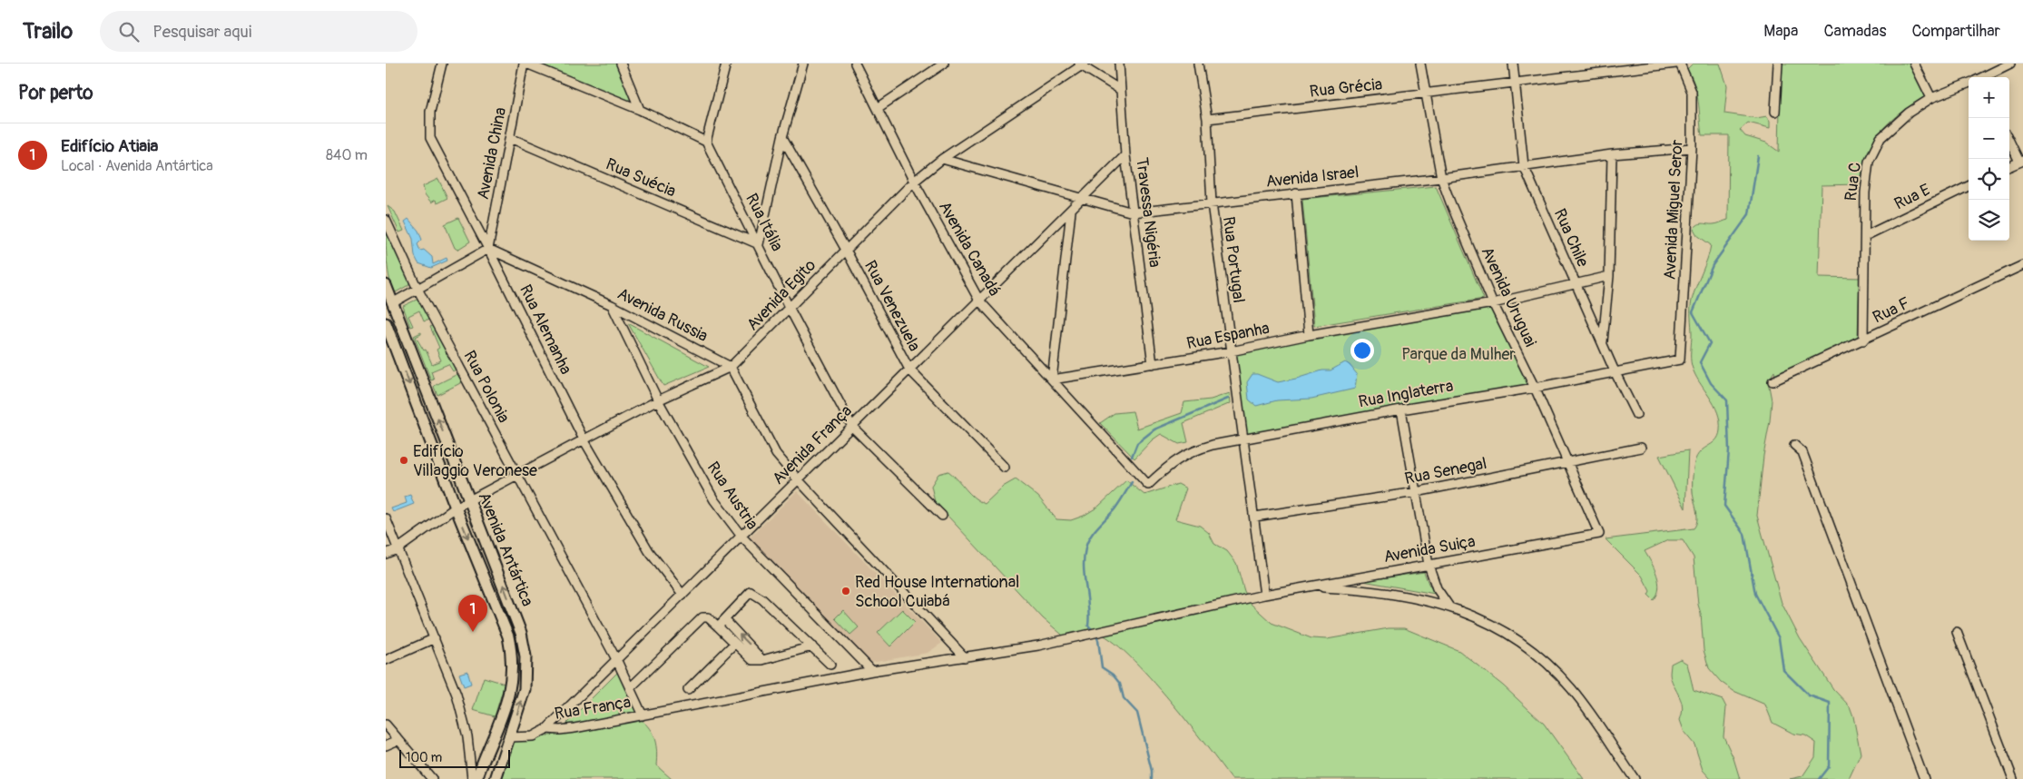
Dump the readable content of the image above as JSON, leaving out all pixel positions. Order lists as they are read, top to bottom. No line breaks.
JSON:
{"streets":{"main road":["Avenida Antártica"],"street":["Rua Grécia","Avenida China","Avenida Israel","Rua Suécia","Rua C","Rua E","Avenida Miguel Seror","Travessa Nigéria","Rua Itália","Rua Chile","Avenida Canadá","Rua Portugal","Avenida Egito","Avenida Uruguai","Rua Venezuela","Rua F","Avenida Russia","Rua Alemanha","Rua Espanha","Rua Polonia","Rua Inglaterra","Avenida França","Rua Senegal","Rua Austria","Avenida Suiça","Rua França"]},"crossings":[["Rua Grécia","Rua Chile"],["Rua Grécia","Rua Portugal"],["Rua Grécia","Avenida Uruguai"],["Avenida China","Rua Suécia"],["Avenida China","Avenida Russia"],["Avenida China","Rua Alemanha"],["Avenida Israel","Avenida Miguel Seror"],["Avenida Israel","Travessa Nigéria"],["Avenida Israel","Rua Chile"],["Avenida Israel","Rua Portugal"],["Avenida Israel","Avenida Egito"],["Avenida Israel","Avenida Uruguai"],["Avenida Israel","Avenida França"],["Rua Suécia","Rua Itália"],["Rua C","Rua E"],["Rua C","Rua F"],["Avenida Miguel Seror","Rua Inglaterra"],["Travessa Nigéria","Rua Espanha"],["Travessa Nigéria","Avenida França"],["Rua Itália","Avenida Egito"],["Rua Itália","Avenida França"],["Rua Chile","Rua Espanha"],["Rua Chile","Rua Inglaterra"],["Avenida Canadá","Avenida Egito"],["Avenida Canadá","Rua Espanha"],["Avenida Canadá","Rua Inglaterra"],["Avenida Canadá","Avenida França"],["Rua Portugal","Rua Espanha"],["Rua Portugal","Rua Inglaterra"],["Rua Portugal","Rua Senegal"],["Rua Portugal","Avenida Suiça"],["Avenida Egito","Rua Venezuela"],["Avenida Egito","Avenida Russia"],["Avenida Egito","Rua Alemanha"],["Avenida Egito","Rua Polonia"],["Avenida Egito","Rua Austria"],["Avenida Egito","Avenida Antártica"],["Avenida Uruguai","Rua Espanha"],["Avenida Uruguai","Rua Inglaterra"],["Avenida Uruguai","Rua Senegal"],["Avenida Uruguai","Avenida Suiça"],["Rua Venezuela","Avenida França"],["Avenida Russia","Rua Alemanha"],["Avenida Russia","Rua Austria"],["Rua Alemanha","Avenida França"],["Rua Polonia","Avenida França"],["Avenida França","Rua Austria"],["Avenida França","Avenida Antártica"],["Avenida França","Rua França"],["Rua Austria","Rua França"],["Avenida Suiça","Rua França"]],"parks":["Parque da Mulher"],"places":["Edifício Villaggio Veronese","Red House International School Cuiabá"],"scale_bar":"100 m","page":{"header":"Trailo","search":"Pesquisar aqui","nav":["Mapa","Camadas","Compartilhar"],"heading":"Por perto","map_buttons":["+","−"],"list":[{"mark":"1","name":"Edifício Atiaia","note":"Local · Avenida Antártica","value":"840 m"}],"pins":"1","scale":"100 m"}}
